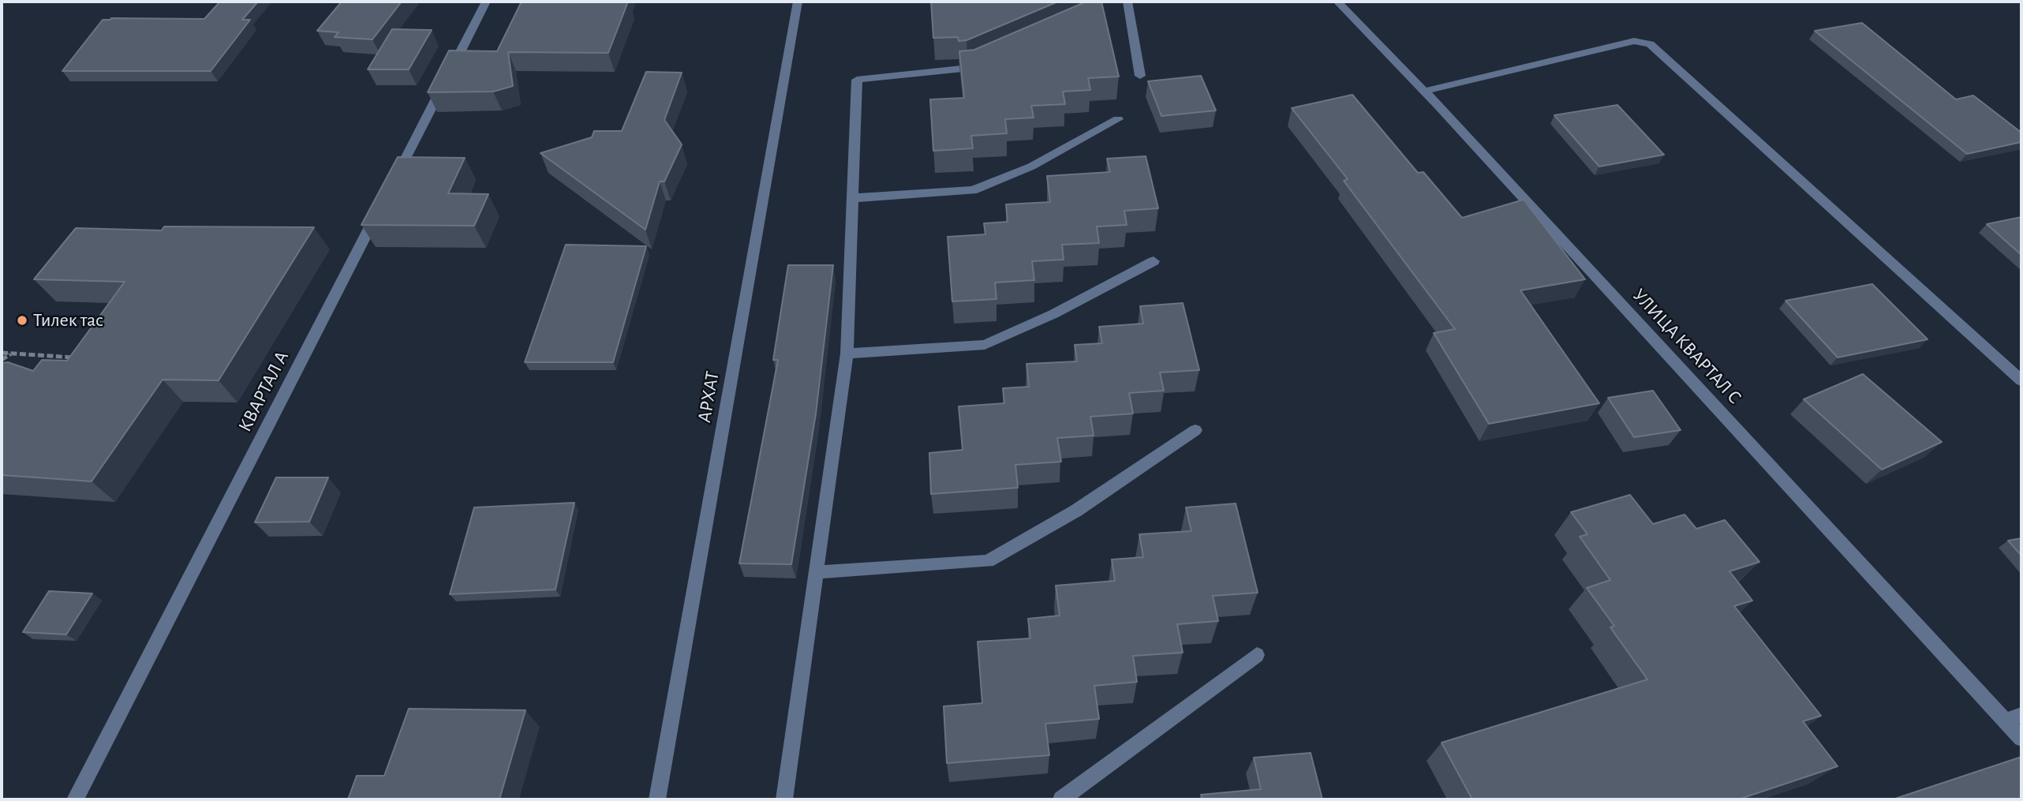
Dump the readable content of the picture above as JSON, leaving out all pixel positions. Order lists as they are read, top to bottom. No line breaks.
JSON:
{"streets":{"street":["УЛИЦА КВАРТАЛ С","КВАРТАЛ А","АРХАТ"]},"places":["Тилек тас"]}
